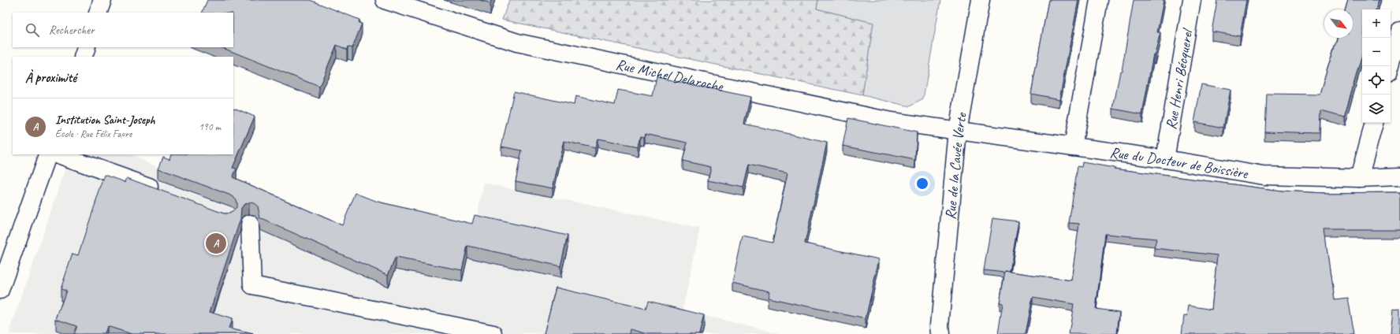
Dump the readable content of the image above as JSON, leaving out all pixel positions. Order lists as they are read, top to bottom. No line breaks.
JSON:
{"streets":{"street":["Rue Michel Delaroche","Rue Henri Bécquerel","Rue du Docteur de Boissière","Rue de la Cavée Verte"]},"crossings":[["Rue Michel Delaroche","Rue du Docteur de Boissière"],["Rue Michel Delaroche","Rue de la Cavée Verte"],["Rue Henri Bécquerel","Rue du Docteur de Boissière"],["Rue du Docteur de Boissière","Rue de la Cavée Verte"]],"north":"bottom right","page":{"map_buttons":["+","−"],"search":"Rechercher","heading":"À proximité","list":[{"mark":"A","name":"Institution Saint-Joseph","note":"École · Rue Félix Faure","value":"190 m"}],"pins":"A"}}
